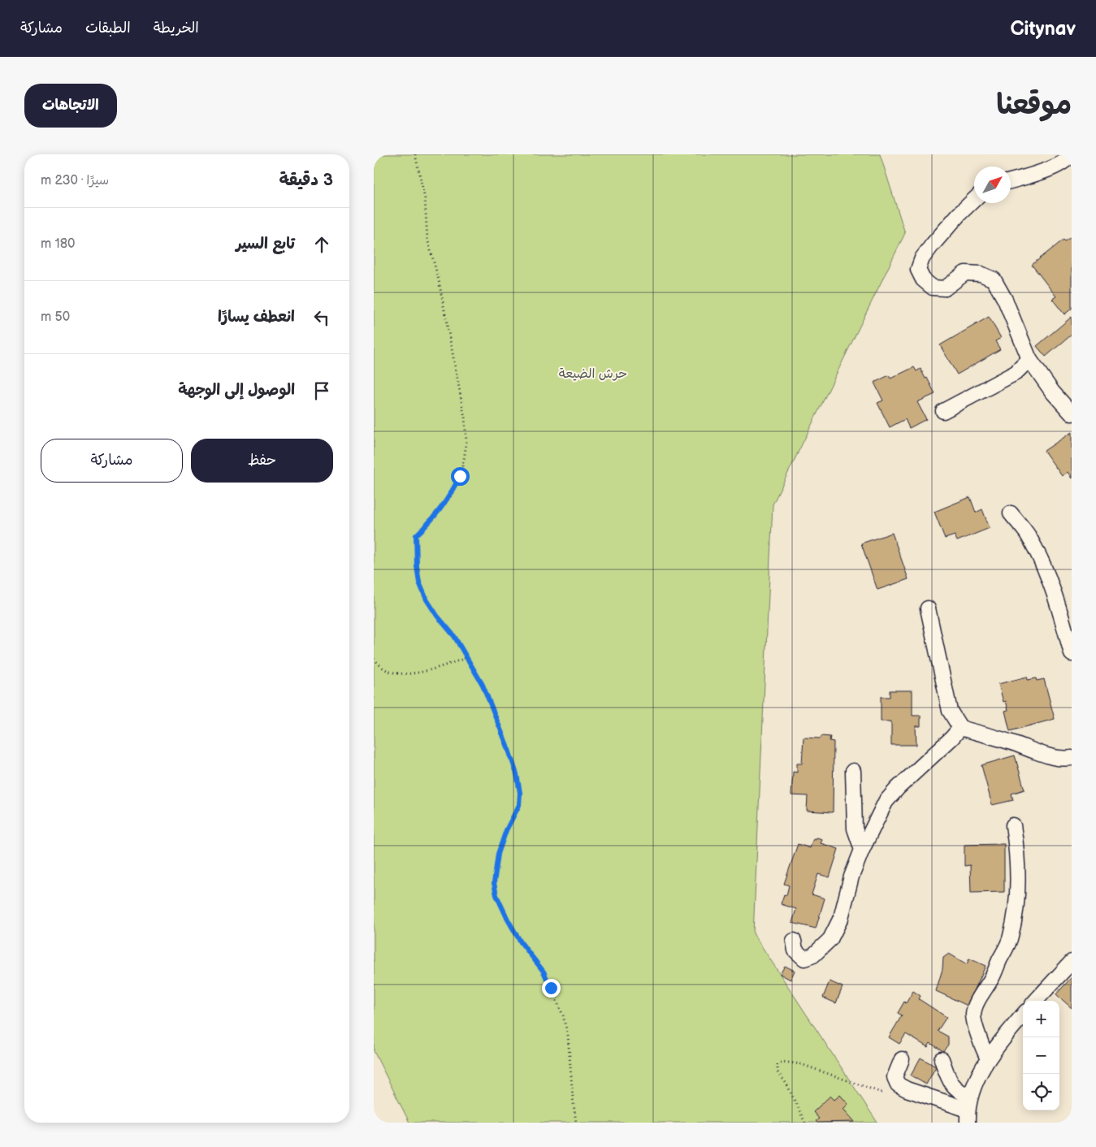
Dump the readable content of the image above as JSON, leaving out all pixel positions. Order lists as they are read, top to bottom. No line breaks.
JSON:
{"parks":["حرش الضيعة"],"north":"top right","page":{"header":"Citynav","nav":["الخريطة","الطبقات","مشاركة"],"title":"موقعنا","buttons":["الاتجاهات",["حفظ","مشاركة"]],"heading":["3 دقيقة","سيرًا · 230 m"],"list":[["تابع السير","180 m"],["انعطف يسارًا","50 m"],"الوصول إلى الوجهة"],"map_buttons":["+","−"]}}
